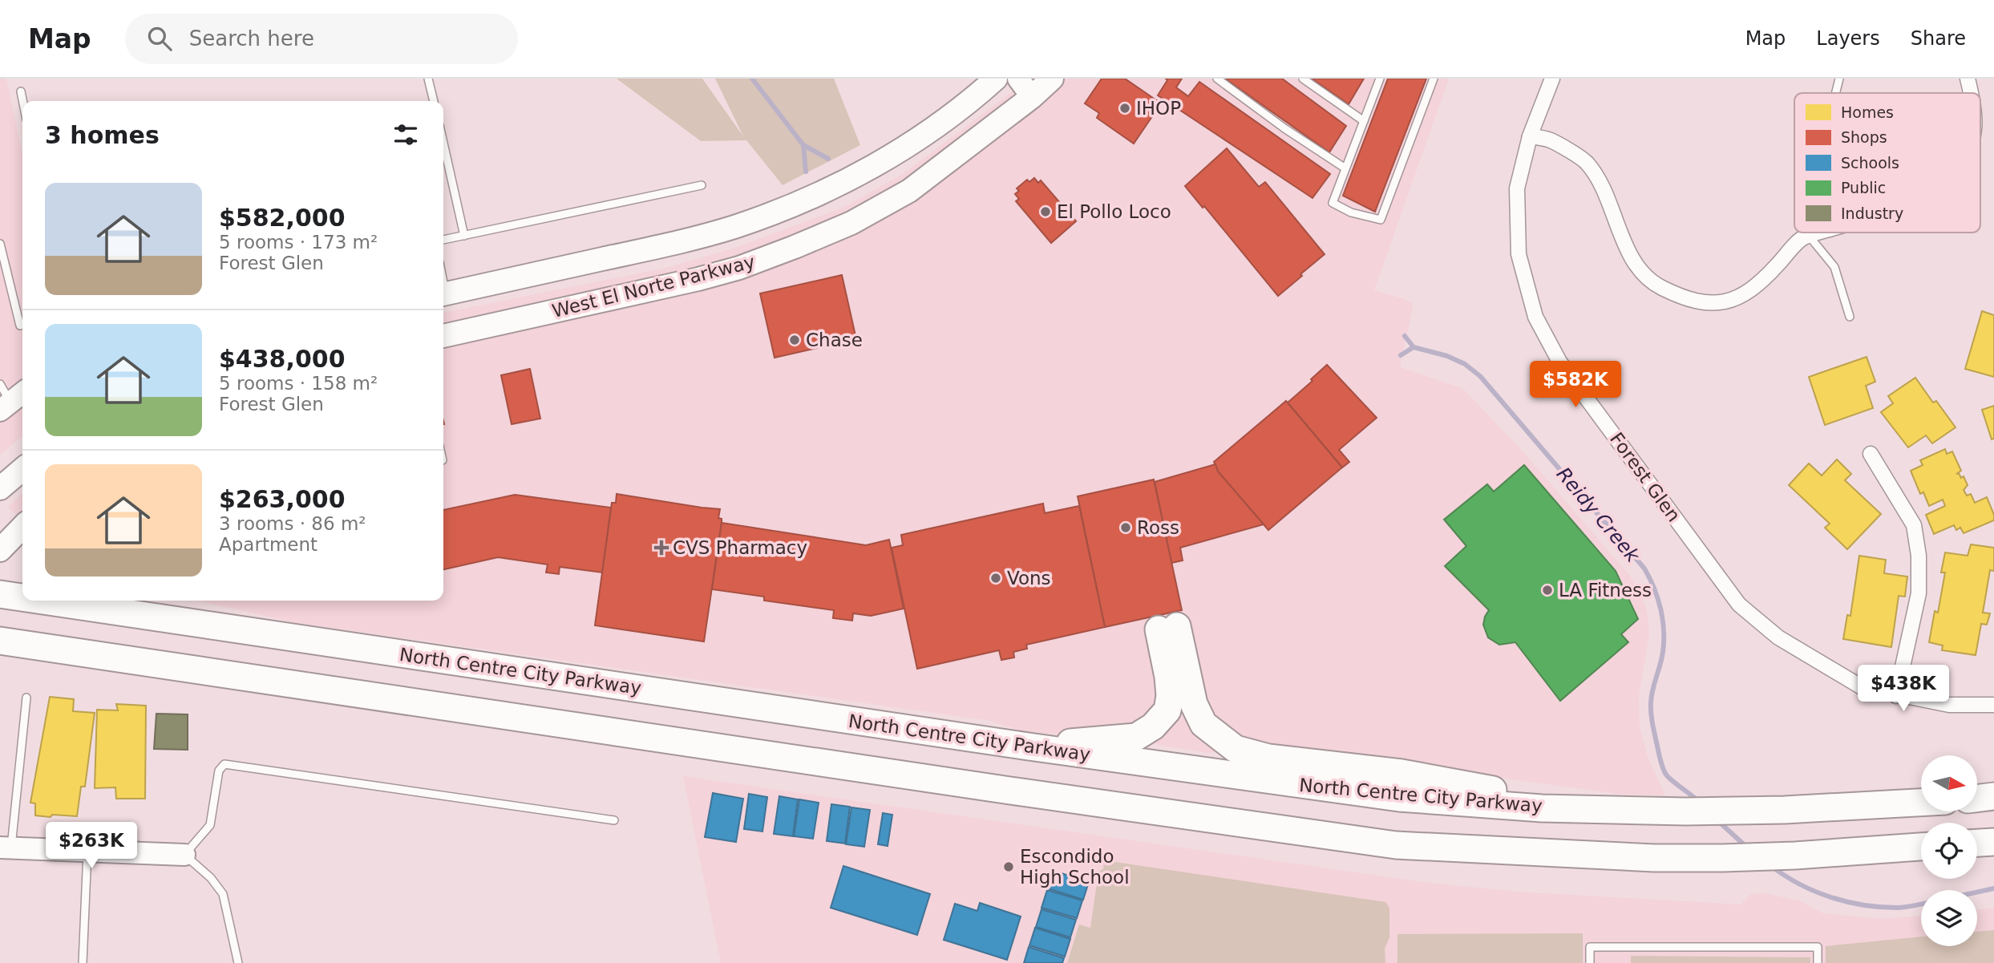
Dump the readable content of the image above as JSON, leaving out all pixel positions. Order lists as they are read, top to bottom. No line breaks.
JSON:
{"streets":{"highway":["North Centre City Parkway"],"main road":["West El Norte Parkway"],"street":["Forest Glen"]},"water":["Reidy Creek"],"places":{"other":["IHOP","El Pollo Loco","Chase","Ross","Vons","LA Fitness","Escondido High School"],"health":["CVS Pharmacy"]},"legend":["Homes","Shops","Schools","Public","Industry"],"north":"right","page":{"header":"Map","search":"Search here","nav":["Map","Layers","Share"],"heading":"3 homes","list":[{"name":"$582,000","note":"5 rooms · 173 m² · Forest Glen"},{"name":"$438,000","note":"5 rooms · 158 m² · Forest Glen"},{"name":"$263,000","note":"3 rooms · 86 m² · Apartment"}],"price":["$582K","$438K","$263K"]}}
